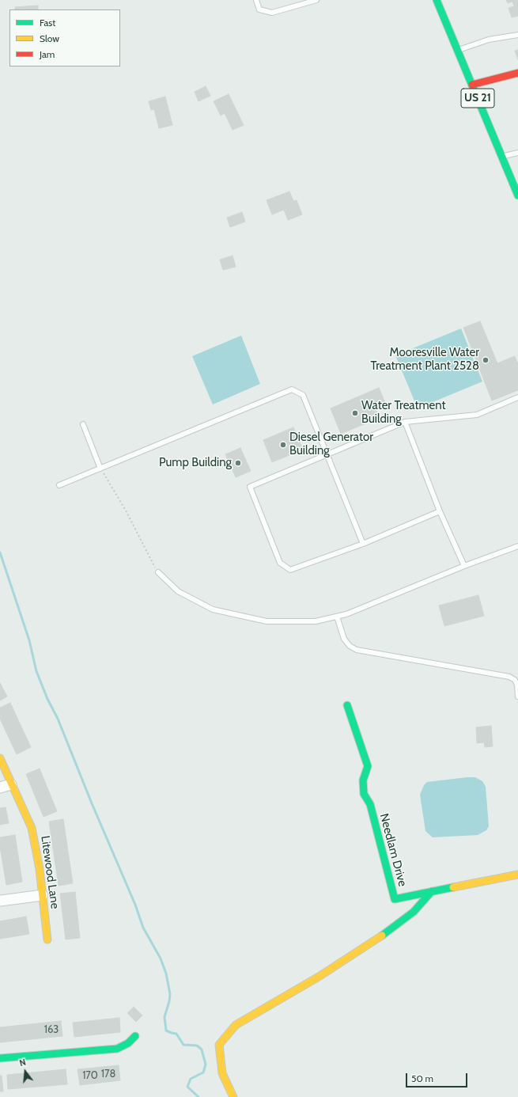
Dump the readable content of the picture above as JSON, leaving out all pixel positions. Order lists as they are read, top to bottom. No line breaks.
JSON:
{"streets":{"street":["US 21","Needlam Drive","Litewood Lane"]},"places":["Mooresville Water Treatment Plant 2528","Water Treatment Building","Diesel Generator Building","Pump Building"],"house_numbers":["163","178","170"],"legend":["Fast","Slow","Jam"],"scale_bar":"50 m","north":"top"}
